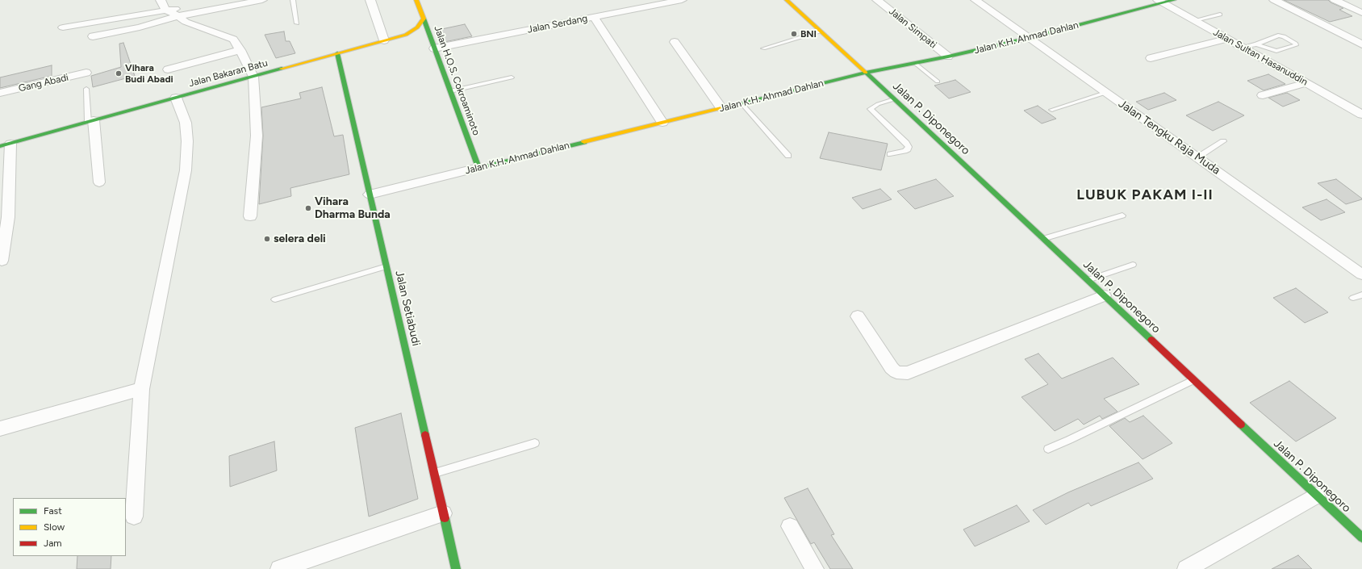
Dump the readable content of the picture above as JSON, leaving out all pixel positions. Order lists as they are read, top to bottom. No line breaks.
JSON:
{"streets":{"main road":["Jalan K.H. Ahmad Dahlan","Jalan Bakaran Batu","Jalan H.O.S. Cokroaminoto","Jalan P. Diponegoro","Jalan Setiabudi"],"street":["Jalan Serdang","Jalan Simpati","Jalan Sultan Hasanuddin","Gang Abadi","Jalan Tengku Raja Muda"]},"crossings":[["Jalan Serdang","Jalan Bakaran Batu"],["Jalan Serdang","Jalan H.O.S. Cokroaminoto"],["Jalan Simpati","Jalan K.H. Ahmad Dahlan"],["Jalan K.H. Ahmad Dahlan","Jalan Sultan Hasanuddin"],["Jalan K.H. Ahmad Dahlan","Jalan H.O.S. Cokroaminoto"],["Jalan K.H. Ahmad Dahlan","Jalan P. Diponegoro"],["Jalan K.H. Ahmad Dahlan","Jalan Tengku Raja Muda"],["Jalan K.H. Ahmad Dahlan","Jalan Setiabudi"],["Jalan Bakaran Batu","Jalan H.O.S. Cokroaminoto"],["Jalan Bakaran Batu","Jalan Setiabudi"]],"districts":["LUBUK PAKAM I-II"],"places":["BNI","Vihara Budi Abadi","Vihara Dharma Bunda","selera deli"],"legend":["Fast","Slow","Jam"]}
